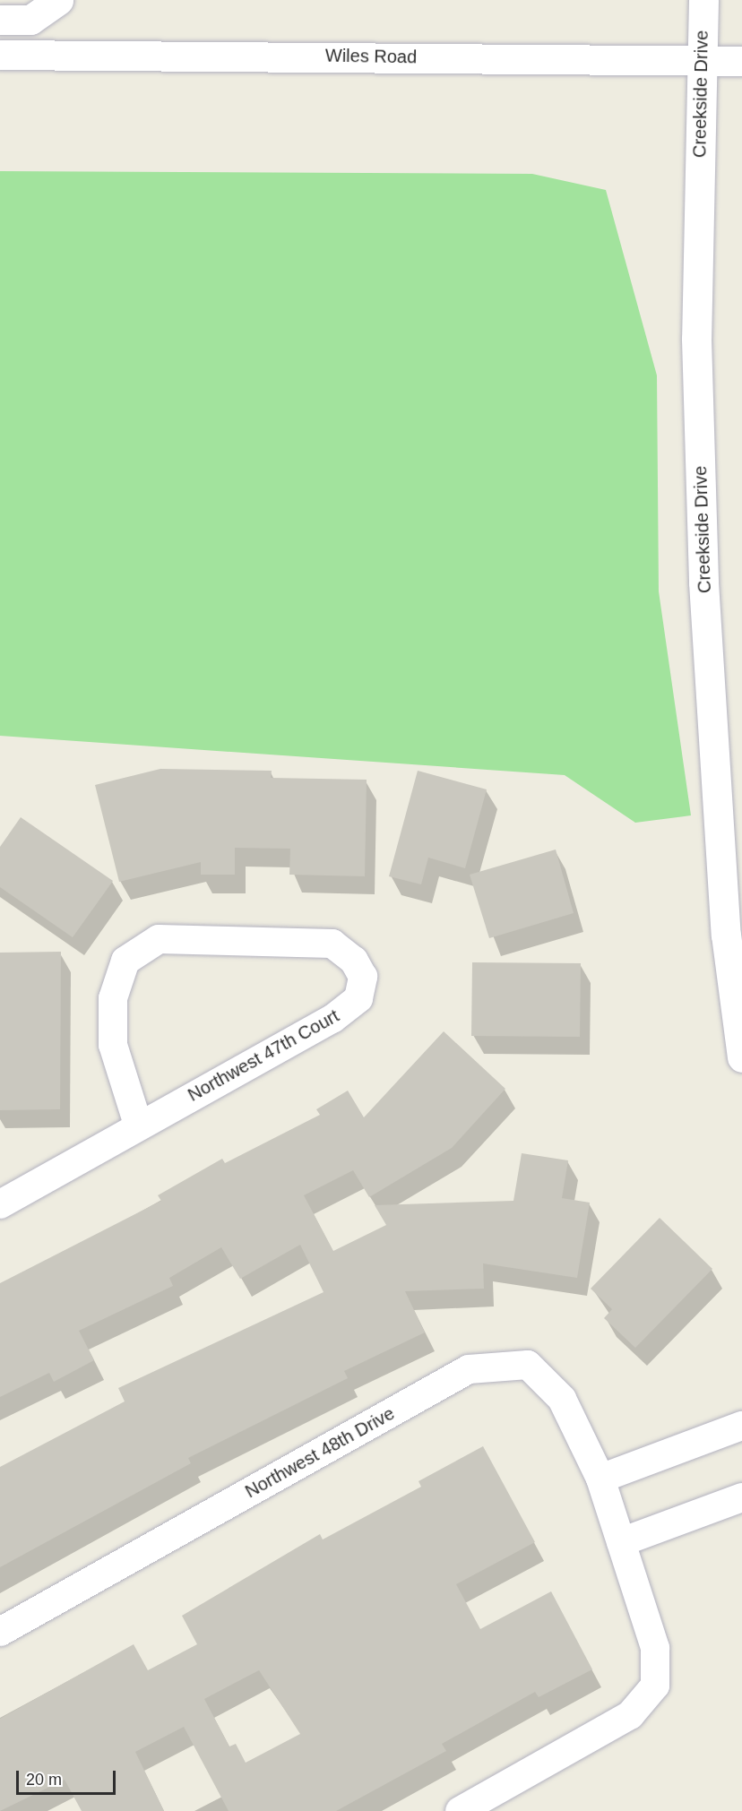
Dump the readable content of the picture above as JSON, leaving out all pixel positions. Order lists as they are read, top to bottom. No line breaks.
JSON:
{"streets":{"street":["Wiles Road","Creekside Drive","Northwest 47th Court","Northwest 48th Drive"]},"crossings":[["Wiles Road","Creekside Drive"]],"scale_bar":"20 m"}
